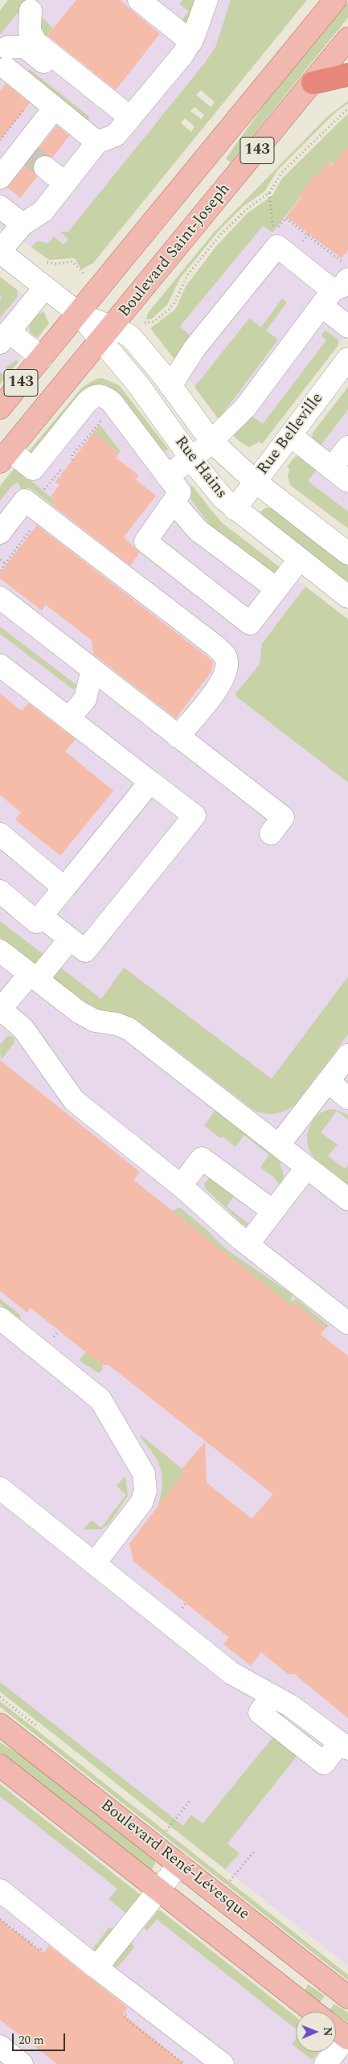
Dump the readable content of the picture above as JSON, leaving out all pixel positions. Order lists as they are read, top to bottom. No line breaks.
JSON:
{"streets":{"main road":["143","Boulevard Saint-Joseph","Boulevard René-Lévesque"],"street":["Rue Belleville","Rue Hains"]},"crossings":[["143","Rue Hains"],["Boulevard Saint-Joseph","Rue Hains"],["Rue Belleville","Rue Hains"]],"scale_bar":"20 m","north":"right"}
